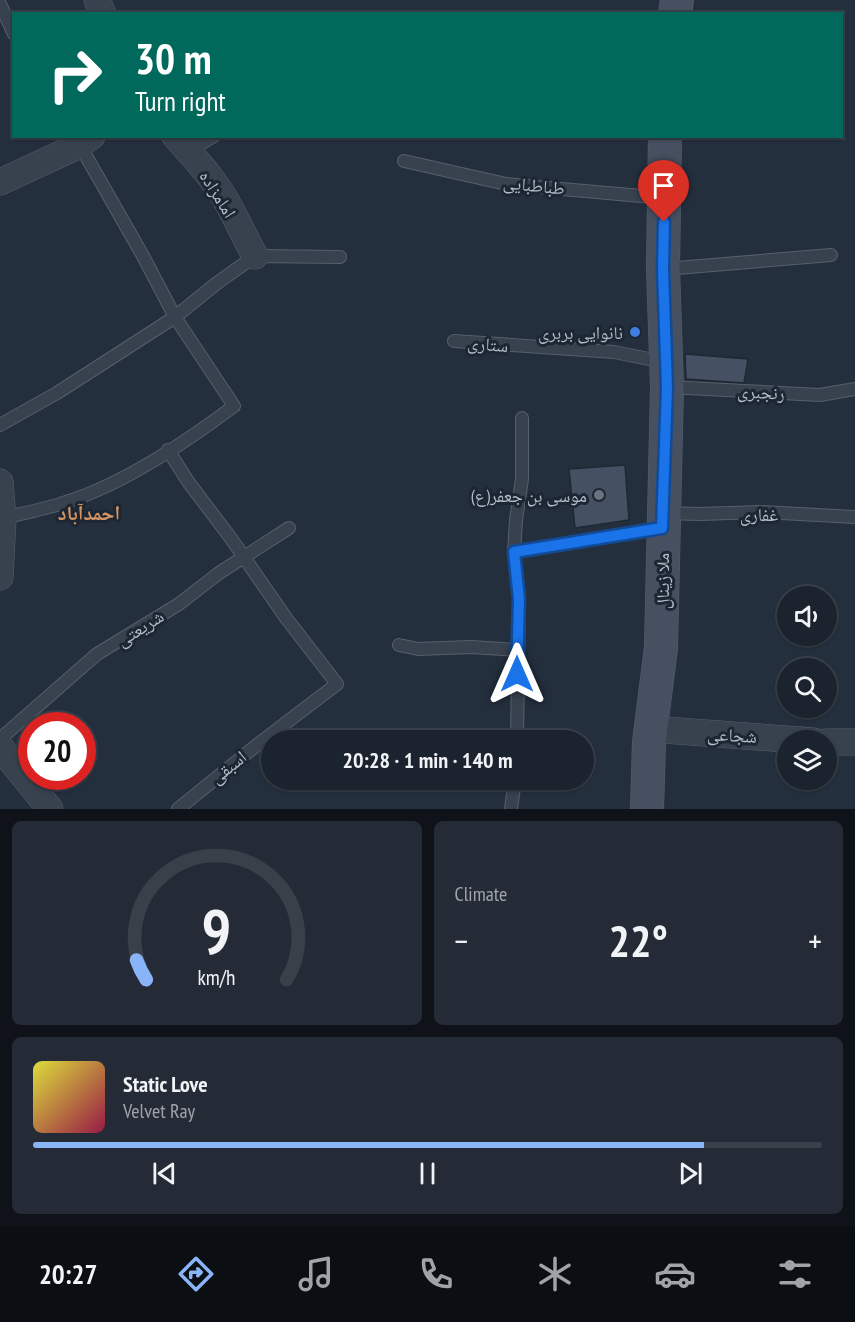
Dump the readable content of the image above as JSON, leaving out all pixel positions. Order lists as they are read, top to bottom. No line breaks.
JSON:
{"streets":{"main road":["ملا زینال"],"street":["امامزاده","شجاعی"],"lane":["طباطبایی","ستاری","رنجبری","غفاری","شریعتی","اسبقی"]},"crossings":[["طباطبایی","ملا زینال"],["ستاری","رنجبری"],["ستاری","ملا زینال"],["رنجبری","ملا زینال"],["غفاری","ملا زینال"],["ملا زینال","شجاعی"],["شریعتی","اسبقی"]],"districts":["احمدآباد"],"places":["نانوایی بربری","موسی بن جعفر(ع)"],"page":{"turn":["30 m","Turn right"],"limit":"20","trip":"20:28 · 1 min · 140 m","tile":"Climate","heat":["−","22°","+"],"song":["Static Love","Velvet Ray"],"tabs":"20:27","gauge":["9","km/h"]}}
